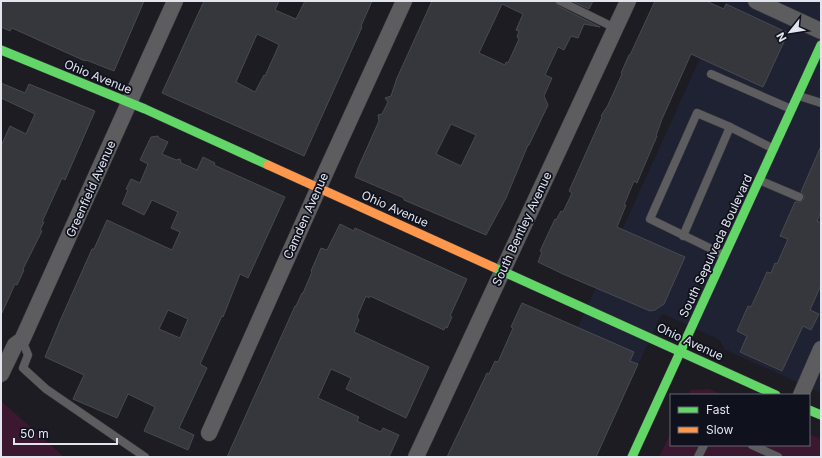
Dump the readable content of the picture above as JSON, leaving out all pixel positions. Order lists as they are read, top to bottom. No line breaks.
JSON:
{"streets":{"street":["Ohio Avenue","Greenfield Avenue","Camden Avenue","South Bentley Avenue","South Sepulveda Boulevard"]},"crossings":[["Ohio Avenue","Greenfield Avenue"],["Ohio Avenue","Camden Avenue"],["Ohio Avenue","South Bentley Avenue"],["Ohio Avenue","South Sepulveda Boulevard"]],"legend":["Fast","Slow"],"scale_bar":"50 m","north":"bottom left"}
